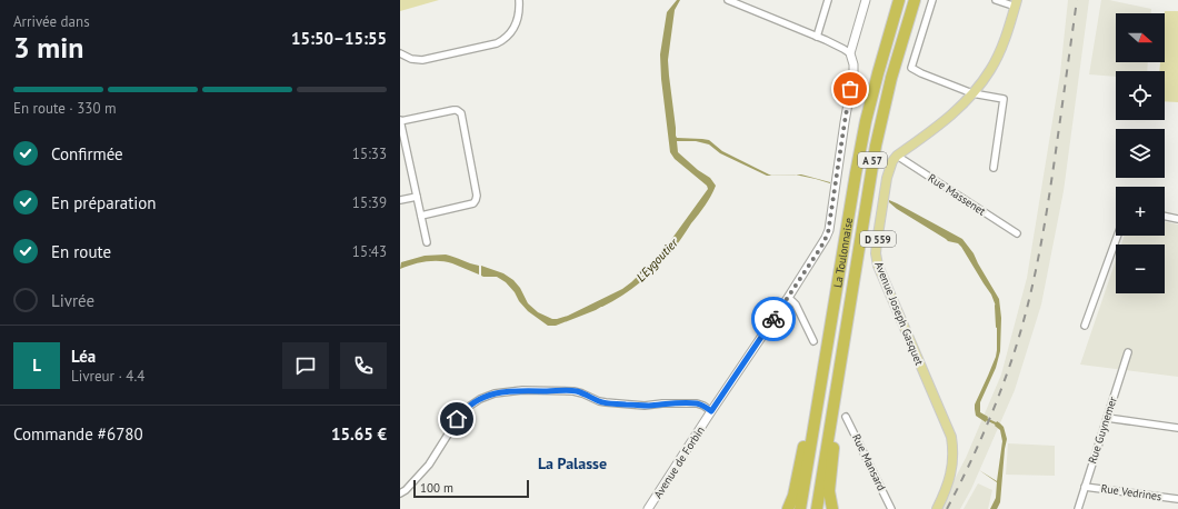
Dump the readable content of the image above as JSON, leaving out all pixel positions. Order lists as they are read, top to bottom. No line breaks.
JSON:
{"streets":{"highway":["A 57","La Toulonnaise"],"main road":["D 559","Avenue Joseph Gasquet"],"street":["Rue Massenet","Rue Guynemer","Avenue de Forbin","Rue Mansard","Rue Vedrines"]},"crossings":[["Rue Massenet","Avenue Joseph Gasquet"],["Rue Guynemer","Rue Vedrines"]],"districts":["La Palasse"],"water":["L'Eygoutier"],"scale_bar":"100 m","north":"right","page":{"heading":["3 min","Arrivée dans","15:50–15:55"],"panel":["Léa","Livreur · 4.4","Commande #6780","15.65 €"],"map_buttons":["+","−"],"bar":"En route · 330 m","list":[["Confirmée","15:33"],["En préparation","15:39"],["En route","15:43"],"Livrée"],"round":"L","scale":"100 m"}}
